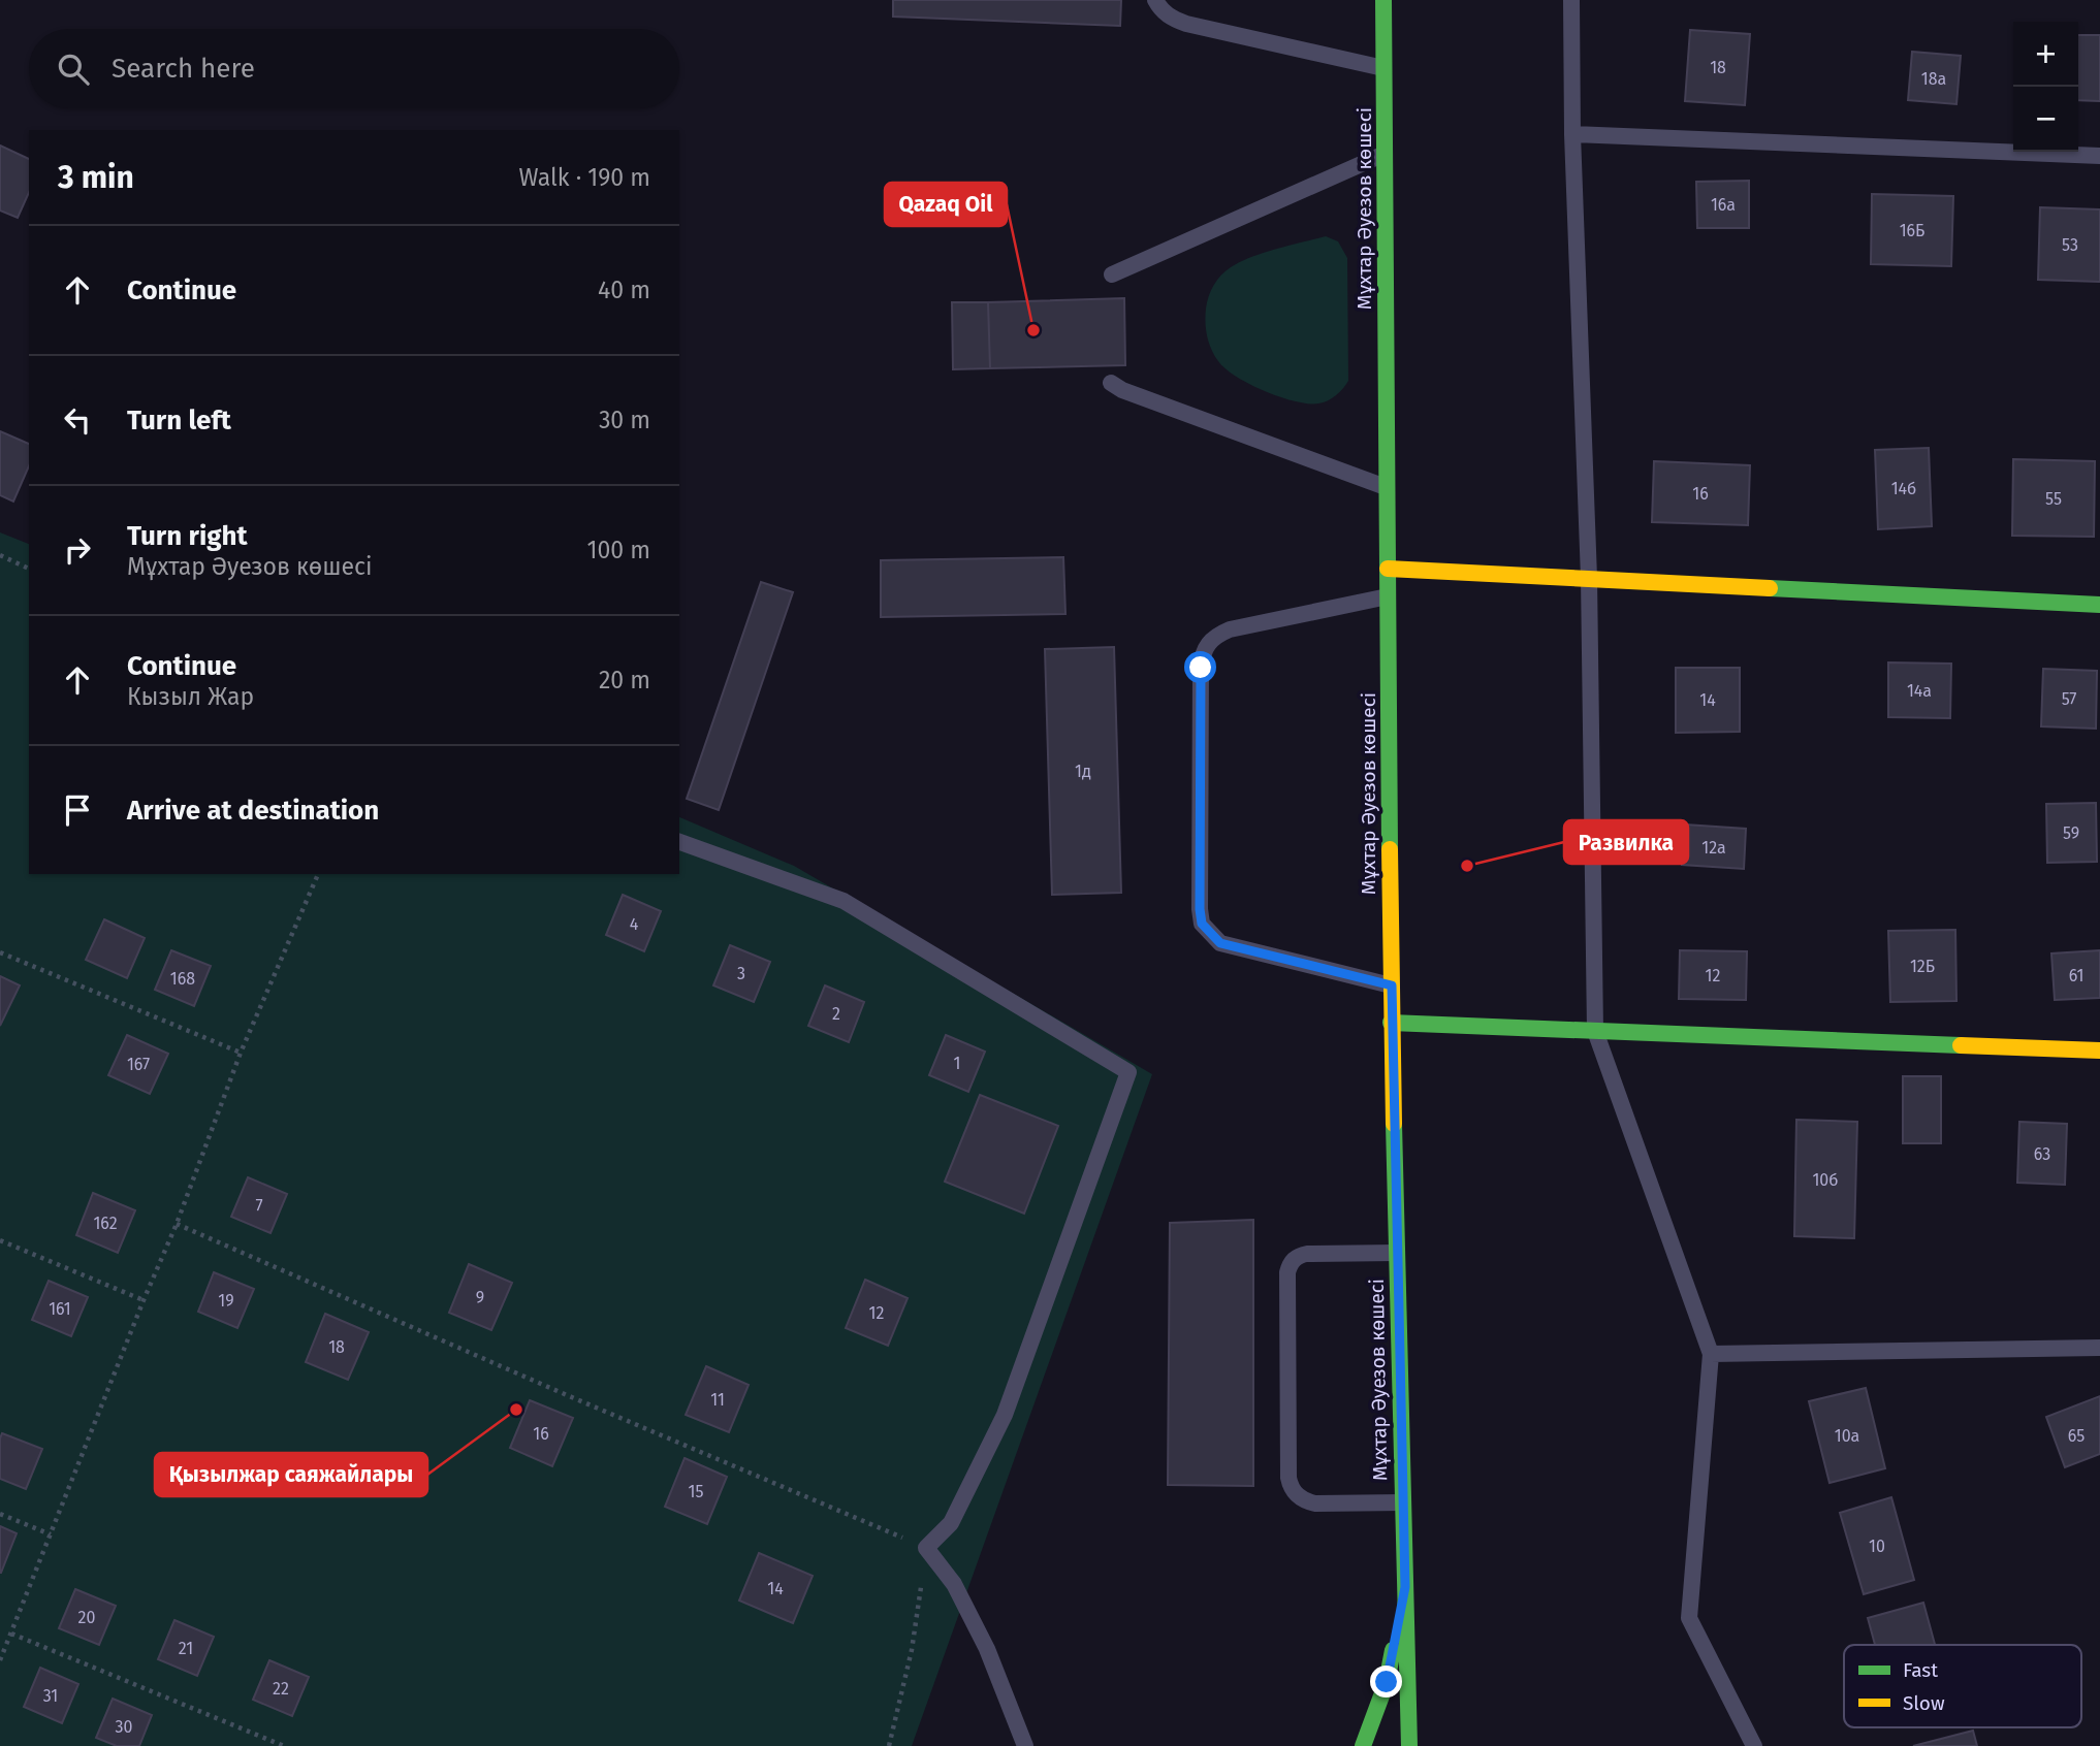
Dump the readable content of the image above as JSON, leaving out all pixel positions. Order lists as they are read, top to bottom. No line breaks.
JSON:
{"streets":{"main road":["Мұхтар Әуезов көшесі"]},"places":["Qazaq Oil","Развилка","Қызылжар саяжайлары"],"house_numbers":["18","18а","16а","16Б","53","14б","16","55","14а","57","14","1д","59","12а","4","12Б","3","12","61","168","2","1","167","63","10б","7","162","9","19","161","12","18","11","16","10а","65","15","10","14","20","21","22","31","30"],"legend":["Fast","Slow"],"page":{"map_buttons":["+","−"],"search":"Search here","heading":["3 min","Walk · 190 m"],"list":[["Continue","40 m"],["Turn left","30 m"],["Turn right","Мұхтар Әуезов көшесі","100 m"],["Continue","Кызыл Жар","20 m"],"Arrive at destination"]}}
